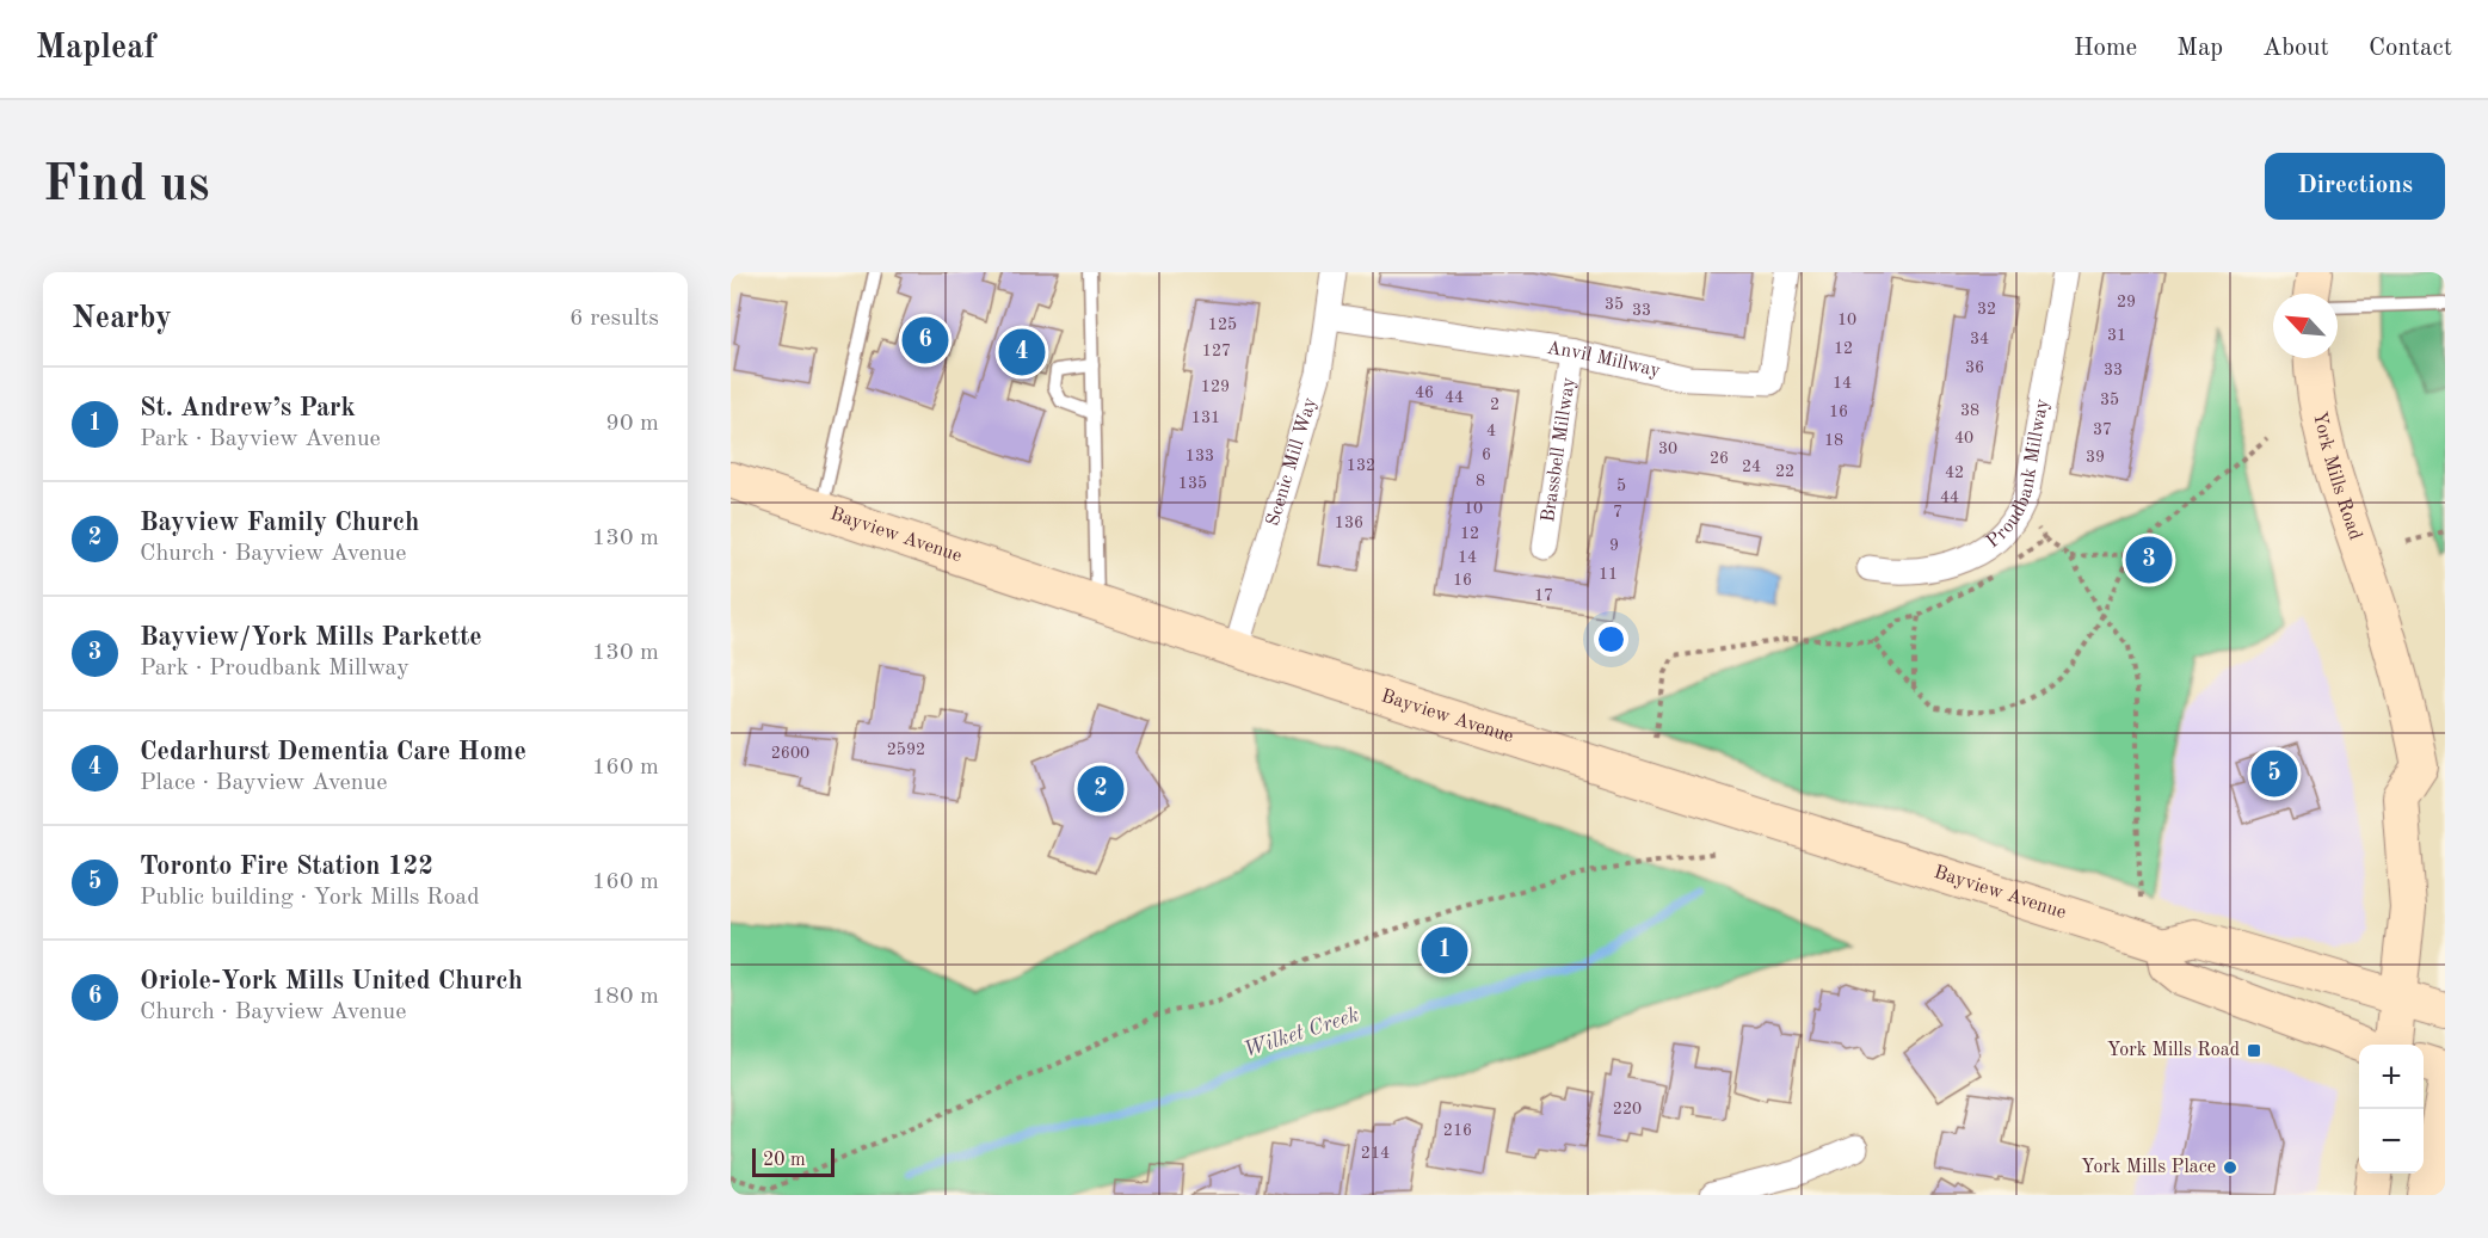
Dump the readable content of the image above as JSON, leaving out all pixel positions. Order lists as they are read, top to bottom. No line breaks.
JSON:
{"streets":{"main road":["York Mills Road","Bayview Avenue"],"street":["Anvil Millway","Brassbell Millway","Scenic Mill Way","Proudbank Millway"]},"crossings":[["Anvil Millway","Brassbell Millway"],["Anvil Millway","Scenic Mill Way"],["Scenic Mill Way","Bayview Avenue"]],"water":["Wilket Creek"],"places":{"transit":["York Mills Road"],"other":["York Mills Place"]},"house_numbers":["29","35","32","33","10","125","31","34","12","127","36","33","14","129","46","44","35","2","38","16","131","37","4","40","18","30","6","133","39","26","132","24","22","42","8","135","5","44","10","7","136","12","9","14","11","16","17","2592","2600","220","216","214"],"scale_bar":"20 m","north":"top left","page":{"header":"Mapleaf","nav":["Home","Map","About","Contact"],"buttons":"Directions","title":"Find us","heading":["Nearby","6 results"],"pins":["6","4","3","5","2","1"],"list":[{"mark":"1","name":"St. Andrew’s Park","note":"Park · Bayview Avenue","value":"90 m"},{"mark":"2","name":"Bayview Family Church","note":"Church · Bayview Avenue","value":"130 m"},{"mark":"3","name":"Bayview/York Mills Parkette","note":"Park · Proudbank Millway","value":"130 m"},{"mark":"4","name":"Cedarhurst Dementia Care Home","note":"Place · Bayview Avenue","value":"160 m"},{"mark":"5","name":"Toronto Fire Station 122","note":"Public building · York Mills Road","value":"160 m"},{"mark":"6","name":"Oriole-York Mills United Church","note":"Church · Bayview Avenue","value":"180 m"}],"map_buttons":["+","−"],"scale":"20 m"}}
